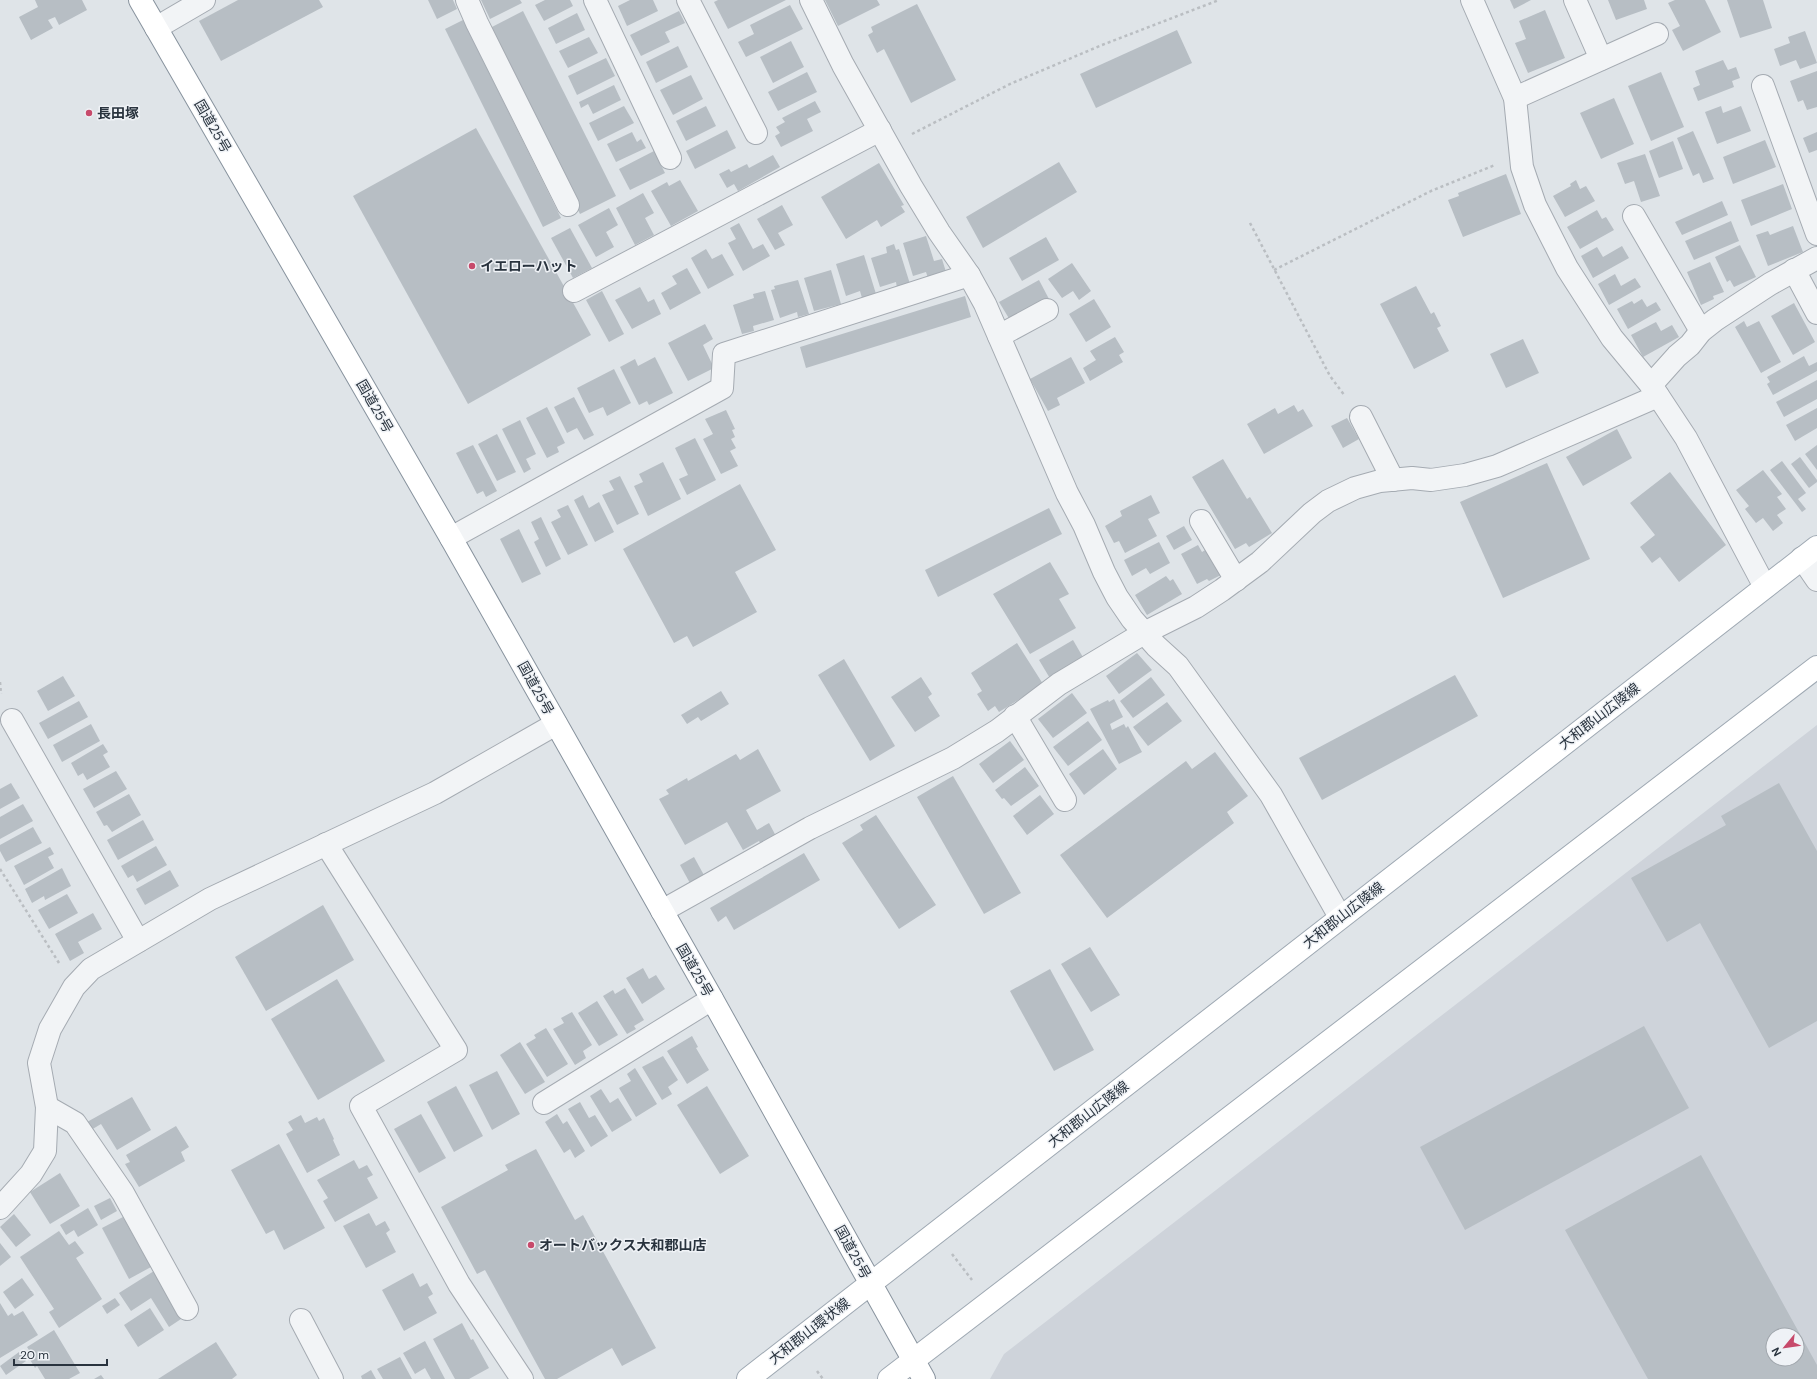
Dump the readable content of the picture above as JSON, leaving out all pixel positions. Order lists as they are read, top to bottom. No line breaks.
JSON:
{"streets":{"main road":["国道25号","大和郡山広陵線","大和郡山環状線"]},"crossings":[["国道25号","大和郡山広陵線"],["国道25号","大和郡山環状線"],["大和郡山広陵線","大和郡山環状線"]],"places":["長田塚","イエローハット","オートバックス大和郡山店"],"scale_bar":"20 m","north":"bottom left"}
